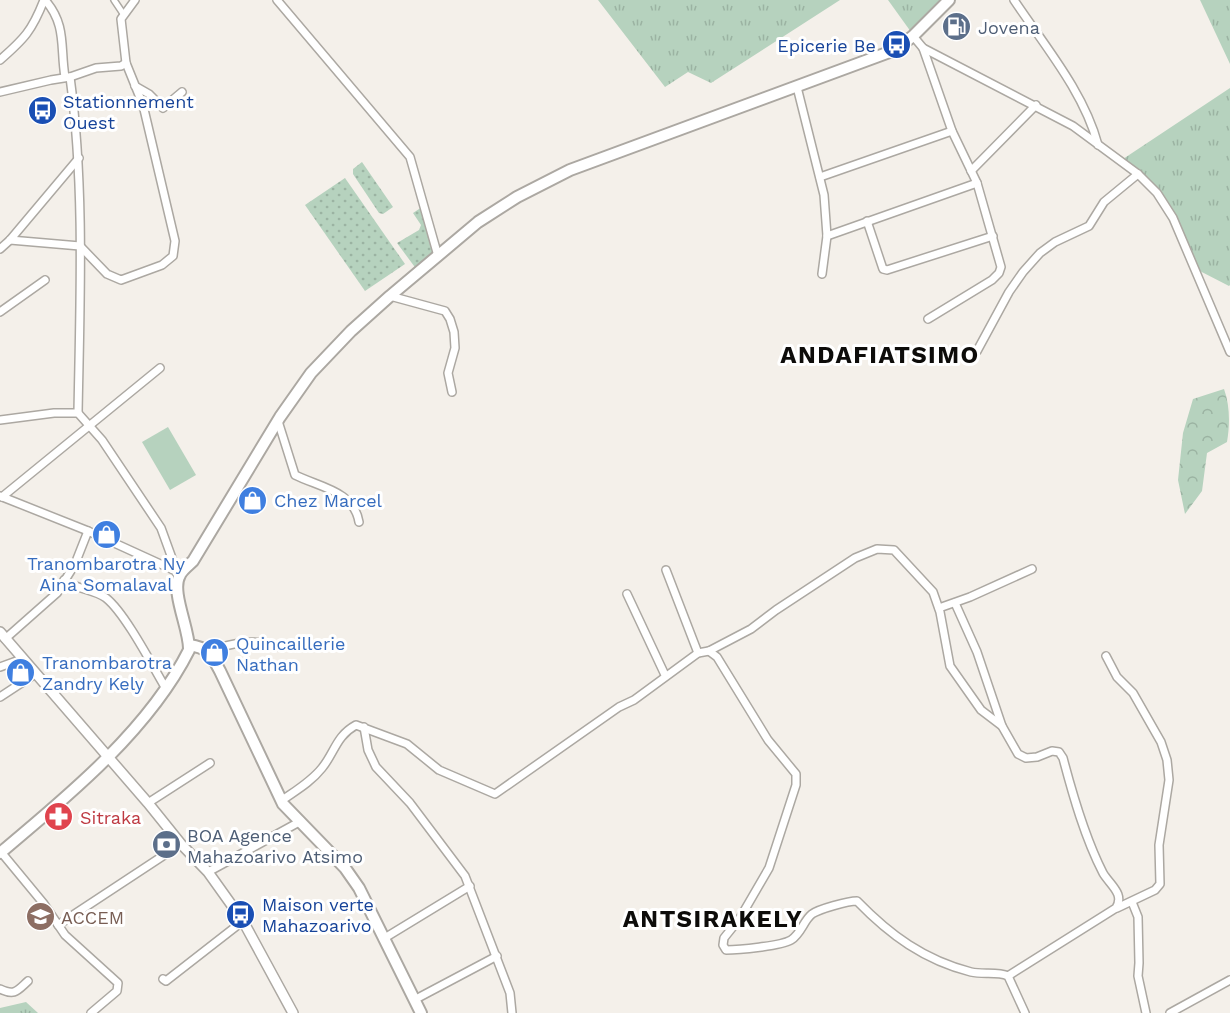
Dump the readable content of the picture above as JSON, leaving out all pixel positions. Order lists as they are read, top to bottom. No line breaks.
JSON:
{"districts":["ANDAFIATSIMO","ANTSIRAKELY"],"places":{"fuel station":["Jovena"],"bus stop":["Epicerie Be","Stationnement Ouest","Maison verte Mahazoarivo"],"shop":["Chez Marcel","Tranombarotra Ny Aina Somalaval","Quincaillerie Nathan","Tranombarotra Zandry Kely"],"pharmacy":["Sitraka"],"bank":["BOA Agence Mahazoarivo Atsimo"],"school or university":["ACCEM"]}}
